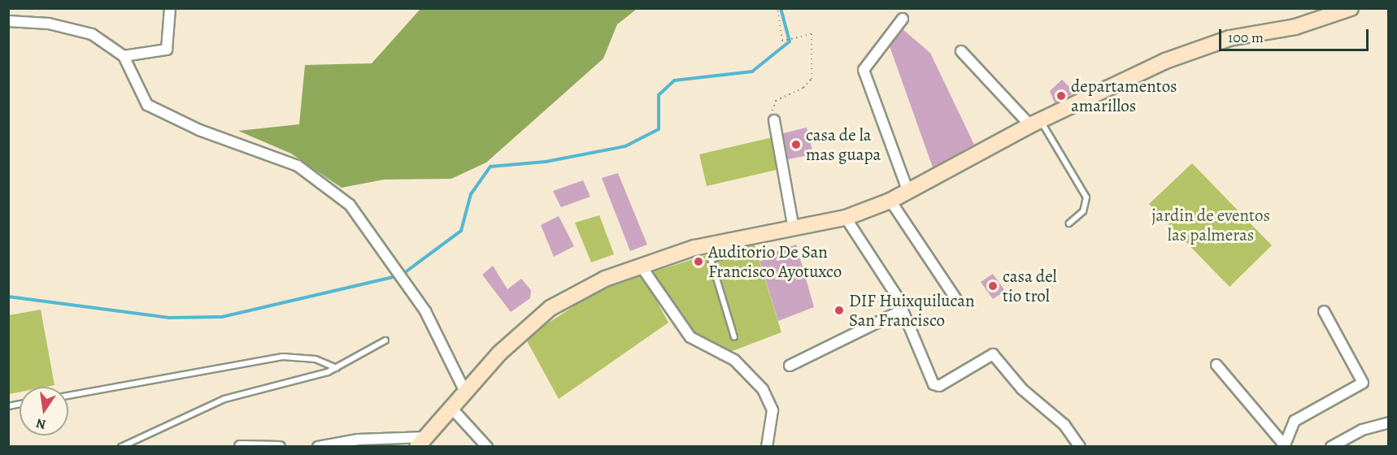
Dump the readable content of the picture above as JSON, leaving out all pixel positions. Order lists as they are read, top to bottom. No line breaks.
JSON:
{"parks":["jardin de eventos las palmeras"],"places":["departamentos amarillos","casa de la mas guapa","Auditorio De San Francisco Ayotuxco","casa del tio trol","DIF Huixquilucan San Francisco"],"scale_bar":"100 m","north":"bottom"}
